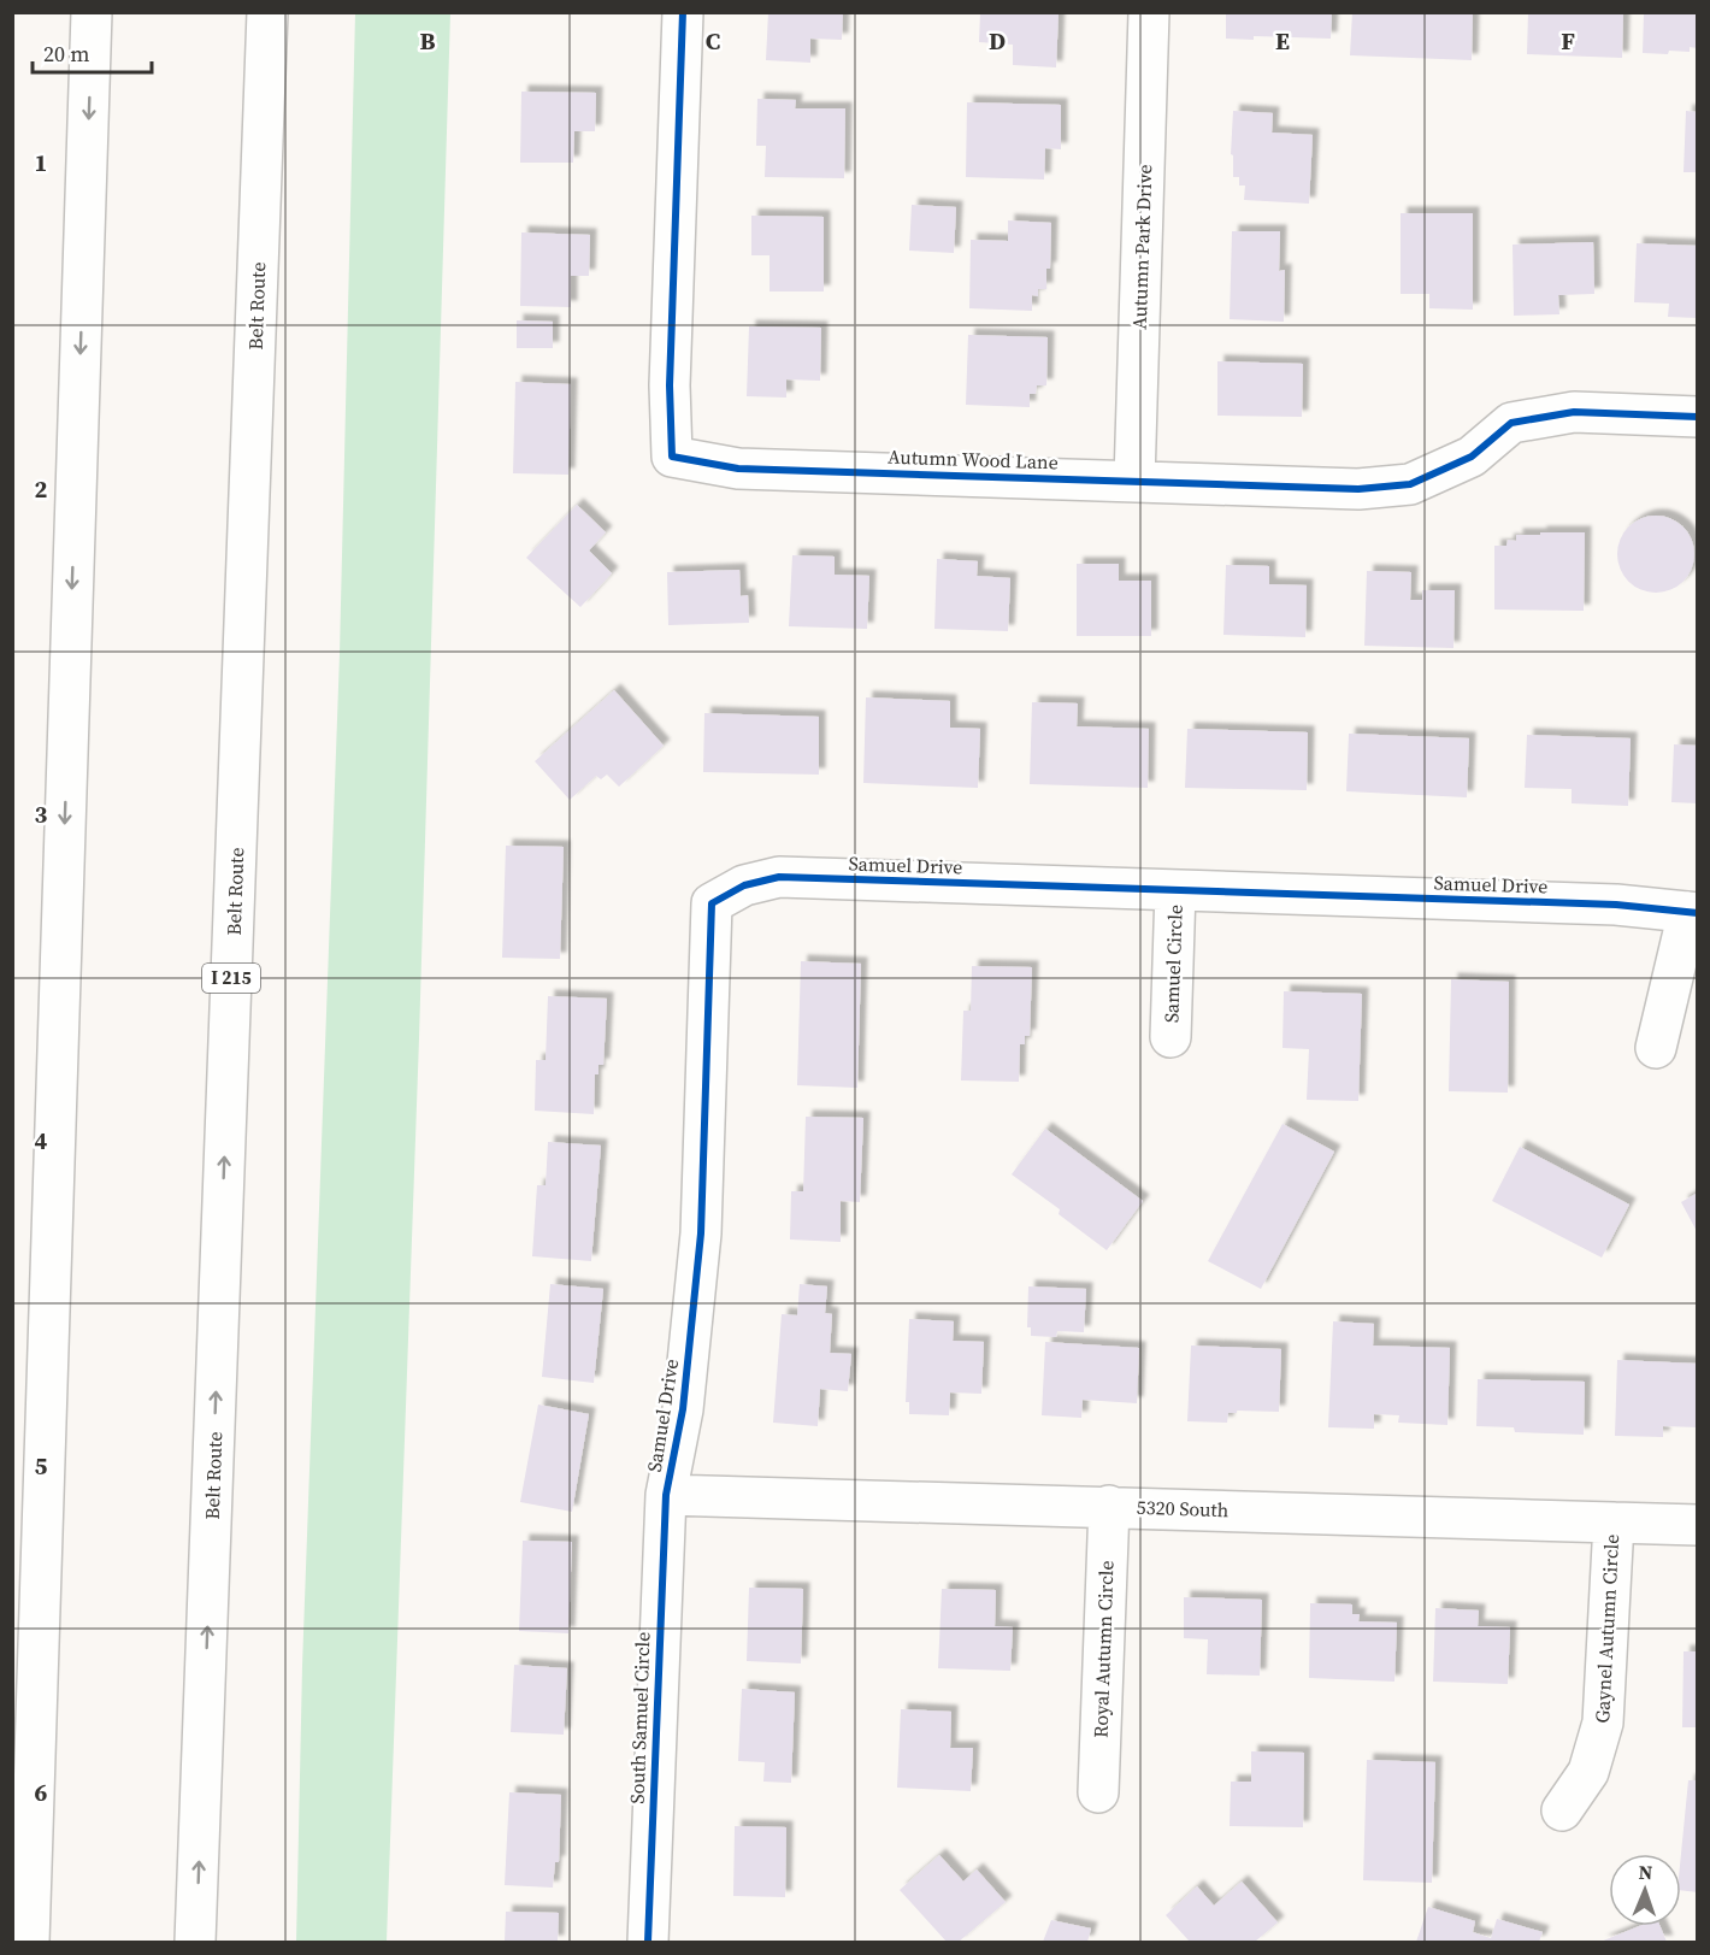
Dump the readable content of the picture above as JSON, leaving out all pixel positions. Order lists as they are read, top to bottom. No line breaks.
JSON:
{"streets":{"main road":["Autumn Park Drive","Belt Route","Autumn Wood Lane","Samuel Drive","Samuel Circle","I 215","5320 South","Gaynel Autumn Circle","Royal Autumn Circle","South Samuel Circle"]},"crossings":[["Autumn Park Drive","Autumn Wood Lane"],["Samuel Drive","Samuel Circle"],["Samuel Drive","5320 South"],["Samuel Drive","South Samuel Circle"],["5320 South","Gaynel Autumn Circle"],["5320 South","Royal Autumn Circle"],["5320 South","South Samuel Circle"]],"scale_bar":"20 m","north":"top","grid":{"columns":["B","C","D","E","F"],"rows":["1","2","3","4","5","6"]}}
